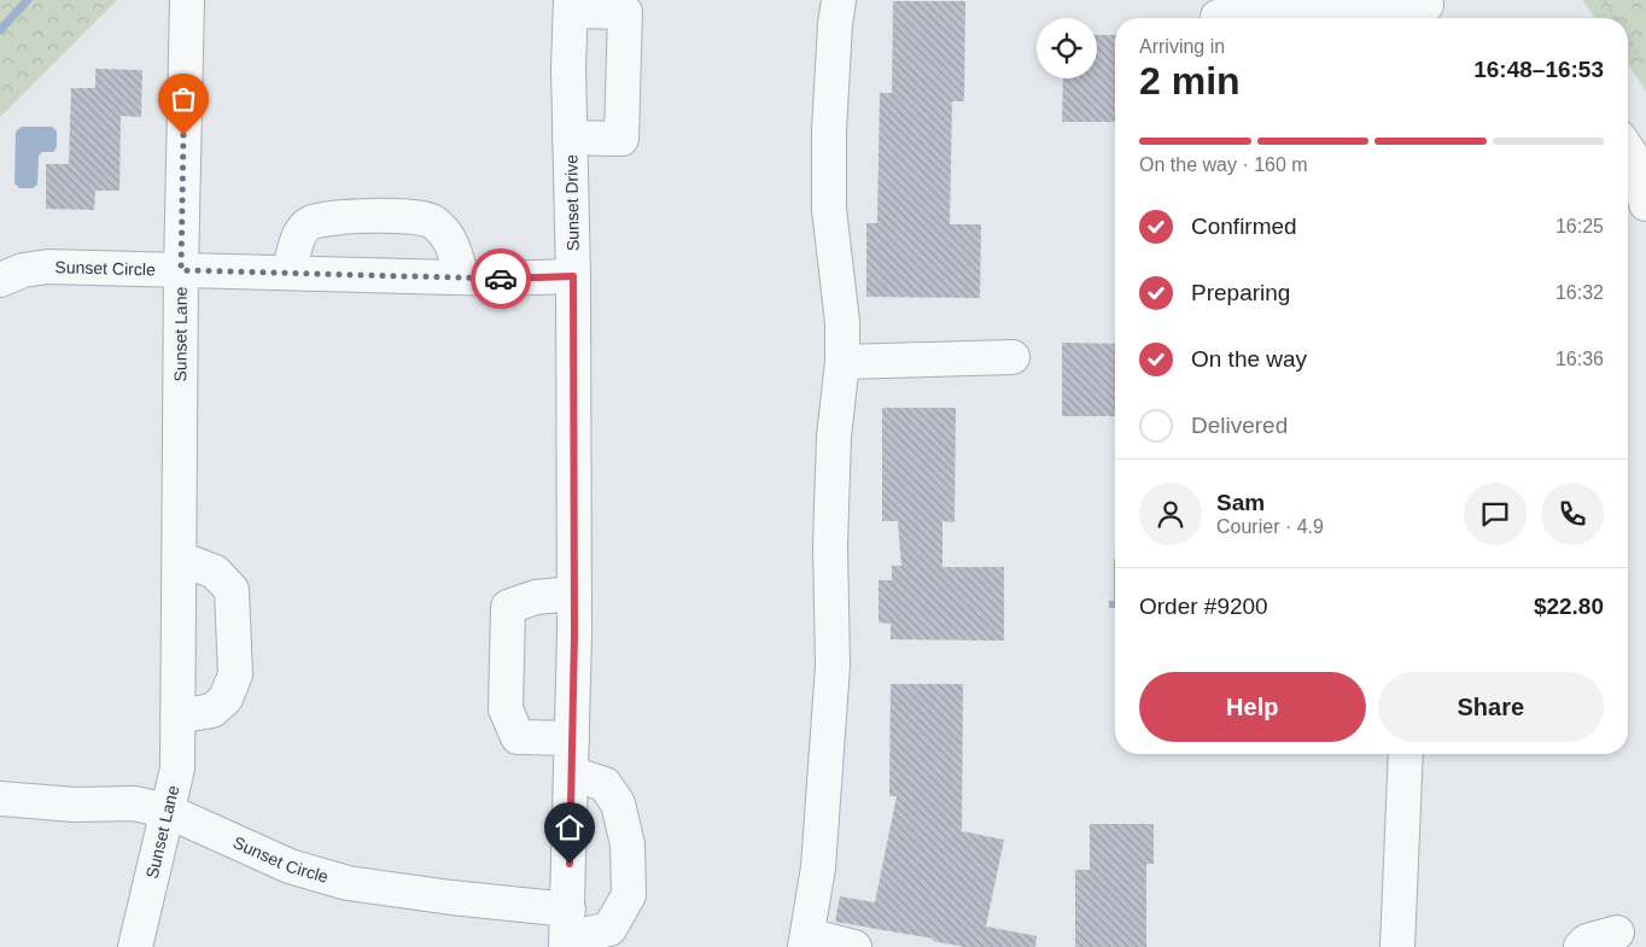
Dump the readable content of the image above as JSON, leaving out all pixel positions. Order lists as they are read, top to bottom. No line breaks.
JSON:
{"streets":{"street":["Sunset Drive","Sunset Circle","Sunset Lane"]},"crossings":[["Sunset Drive","Sunset Circle"],["Sunset Circle","Sunset Lane"]],"page":{"heading":["2 min","Arriving in","16:48–16:53"],"panel":["Sam","Courier · 4.9","Order #9200","$22.80"],"bar":"On the way · 160 m","list":[["Confirmed","16:25"],["Preparing","16:32"],["On the way","16:36"],"Delivered"],"buttons":["Help","Share"]}}
